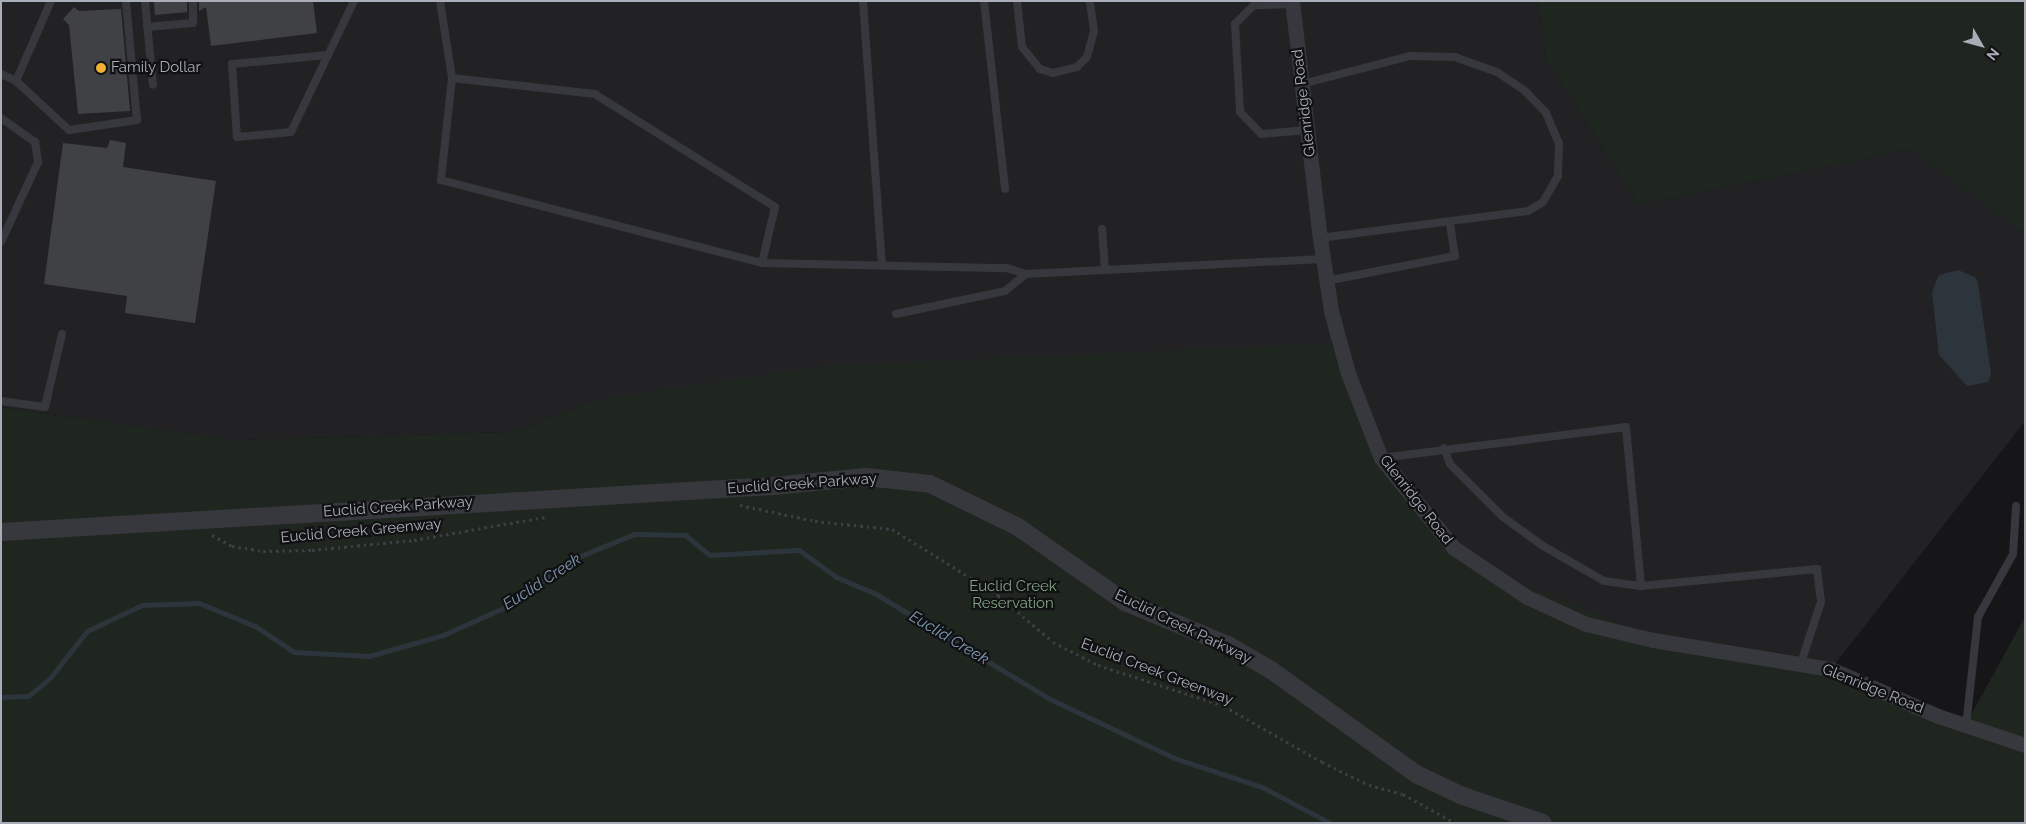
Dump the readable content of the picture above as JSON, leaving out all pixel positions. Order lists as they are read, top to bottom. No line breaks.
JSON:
{"streets":{"street":["Glenridge Road","Euclid Creek Parkway"],"path":["Euclid Creek Greenway"]},"water":["Euclid Creek"],"parks":["Euclid Creek Reservation"],"places":["Family Dollar"],"north":"bottom right"}
